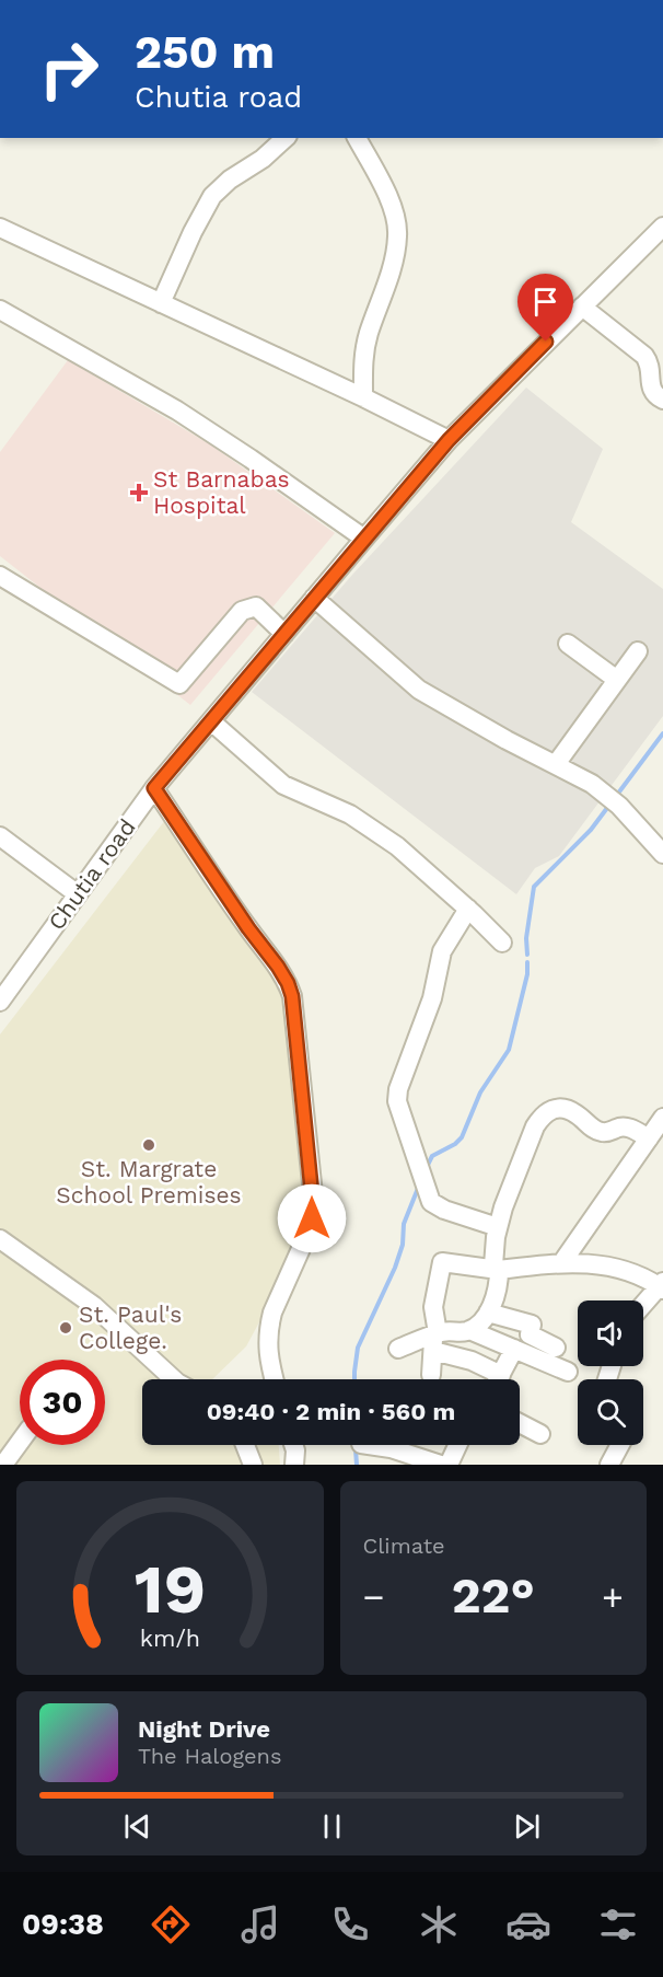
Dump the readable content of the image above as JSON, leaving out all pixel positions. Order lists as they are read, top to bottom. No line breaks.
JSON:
{"streets":{"street":["Chutia road"]},"places":{"health":["St Barnabas Hospital"],"other":["St. Margrate School Premises","St. Paul's College."]},"page":{"turn":["250 m","Chutia road"],"limit":"30","trip":"09:40 · 2 min · 560 m","tile":"Climate","heat":["−","22°","+"],"song":["Night Drive","The Halogens"],"tabs":"09:38","gauge":["19","km/h"]}}
